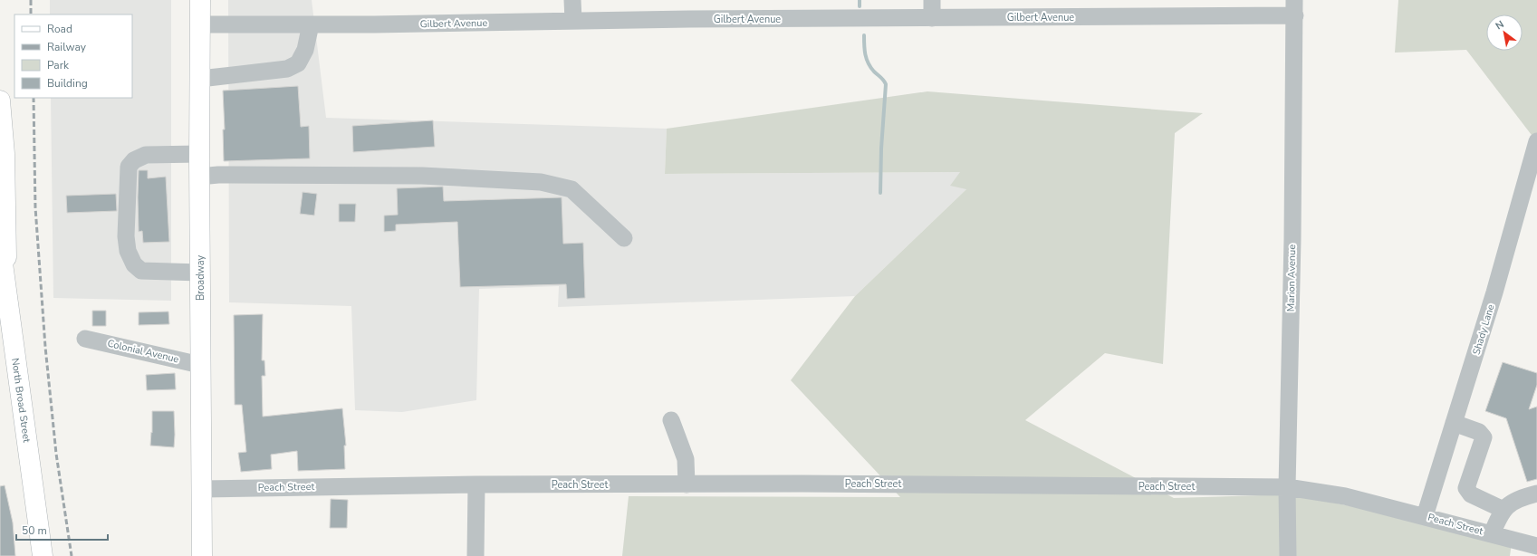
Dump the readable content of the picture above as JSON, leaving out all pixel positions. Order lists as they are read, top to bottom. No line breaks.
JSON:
{"streets":{"main road":["Broadway","North Broad Street"],"street":["Gilbert Avenue","Marion Avenue","Shady Lane","Colonial Avenue","Peach Street"]},"crossings":[["Gilbert Avenue","Broadway"],["Gilbert Avenue","Marion Avenue"],["Broadway","Colonial Avenue"],["Broadway","Peach Street"],["Marion Avenue","Peach Street"],["Shady Lane","Peach Street"]],"legend":["Road","Railway","Park","Building"],"scale_bar":"50 m","north":"top left"}
